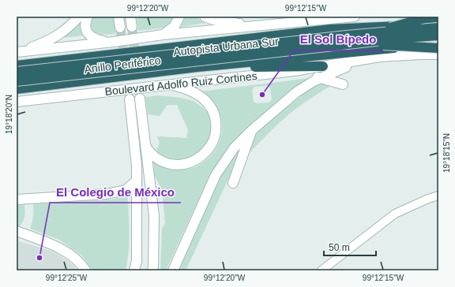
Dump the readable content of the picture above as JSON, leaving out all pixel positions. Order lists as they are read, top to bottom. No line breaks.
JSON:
{"streets":{"highway":["Autopista Urbana Sur","Anillo Periférico"],"main road":["Boulevard Adolfo Ruiz Cortines"]},"places":["El Sol Bípedo","El Colegio de México"],"scale_bar":"50 m","coordinates":["99°12'20\"W","99°12'15\"W","19°18'20\"N","19°18'15\"N","99°12'25\"W"]}
